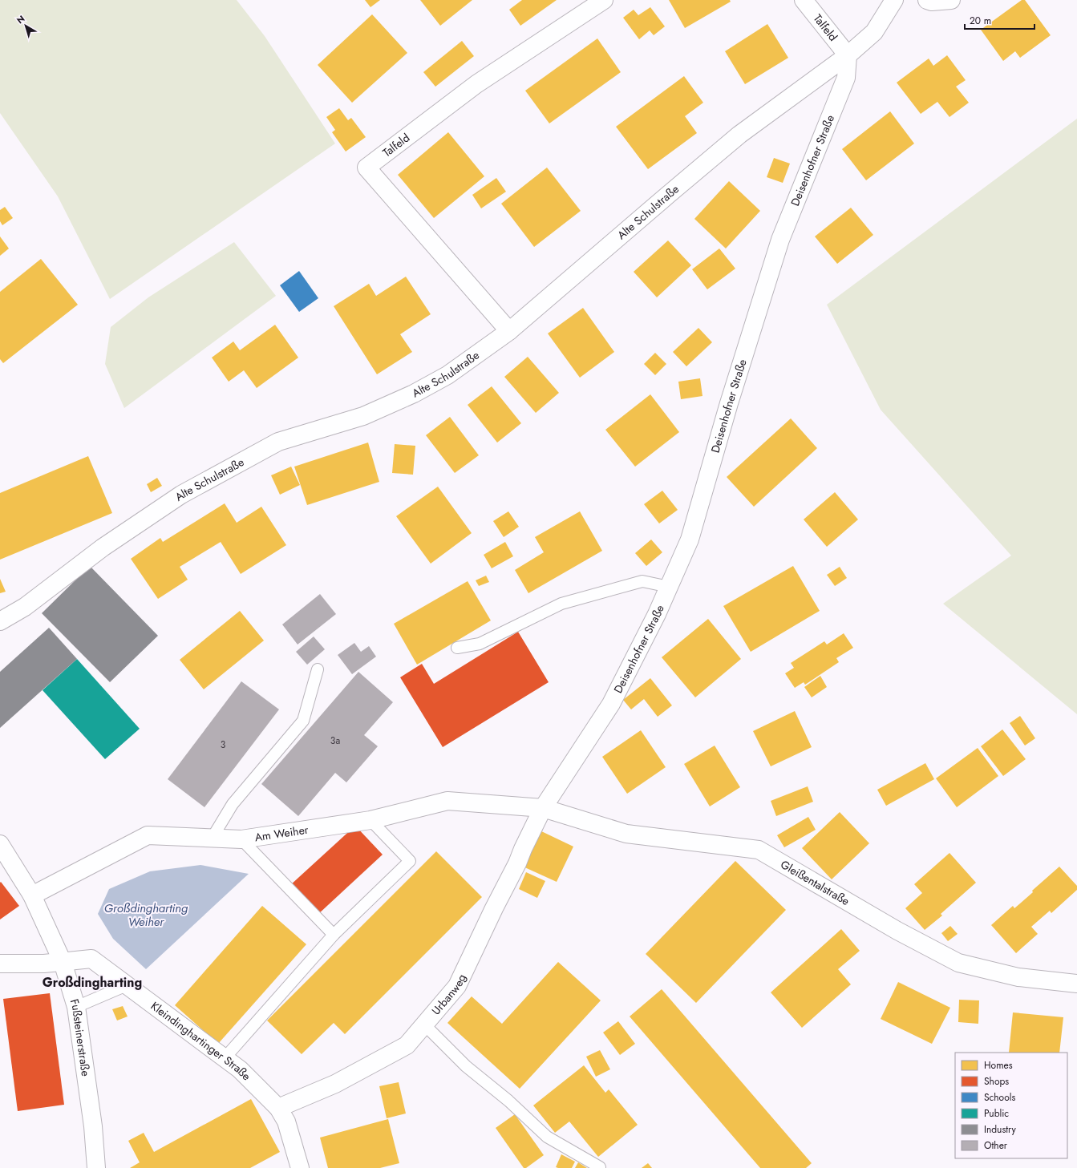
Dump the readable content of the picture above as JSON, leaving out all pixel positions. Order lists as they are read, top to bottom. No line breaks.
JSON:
{"streets":{"street":["Talfeld","Deisenhofner Straße","Alte Schulstraße","Am Weiher","Gleißentalstraße","Urbanweg","Fußsteinerstraße","Kleindinghartinger Straße"]},"crossings":[["Talfeld","Deisenhofner Straße"],["Talfeld","Alte Schulstraße"],["Deisenhofner Straße","Alte Schulstraße"],["Deisenhofner Straße","Am Weiher"],["Deisenhofner Straße","Gleißentalstraße"],["Deisenhofner Straße","Urbanweg"],["Am Weiher","Gleißentalstraße"],["Am Weiher","Urbanweg"],["Am Weiher","Fußsteinerstraße"],["Gleißentalstraße","Urbanweg"],["Urbanweg","Kleindinghartinger Straße"],["Fußsteinerstraße","Kleindinghartinger Straße"]],"districts":["Großdingharting"],"water":["Großdingharting Weiher"],"house_numbers":["3a","3"],"legend":["Homes","Shops","Schools","Public","Industry","Other"],"scale_bar":"20 m","north":"top left"}
